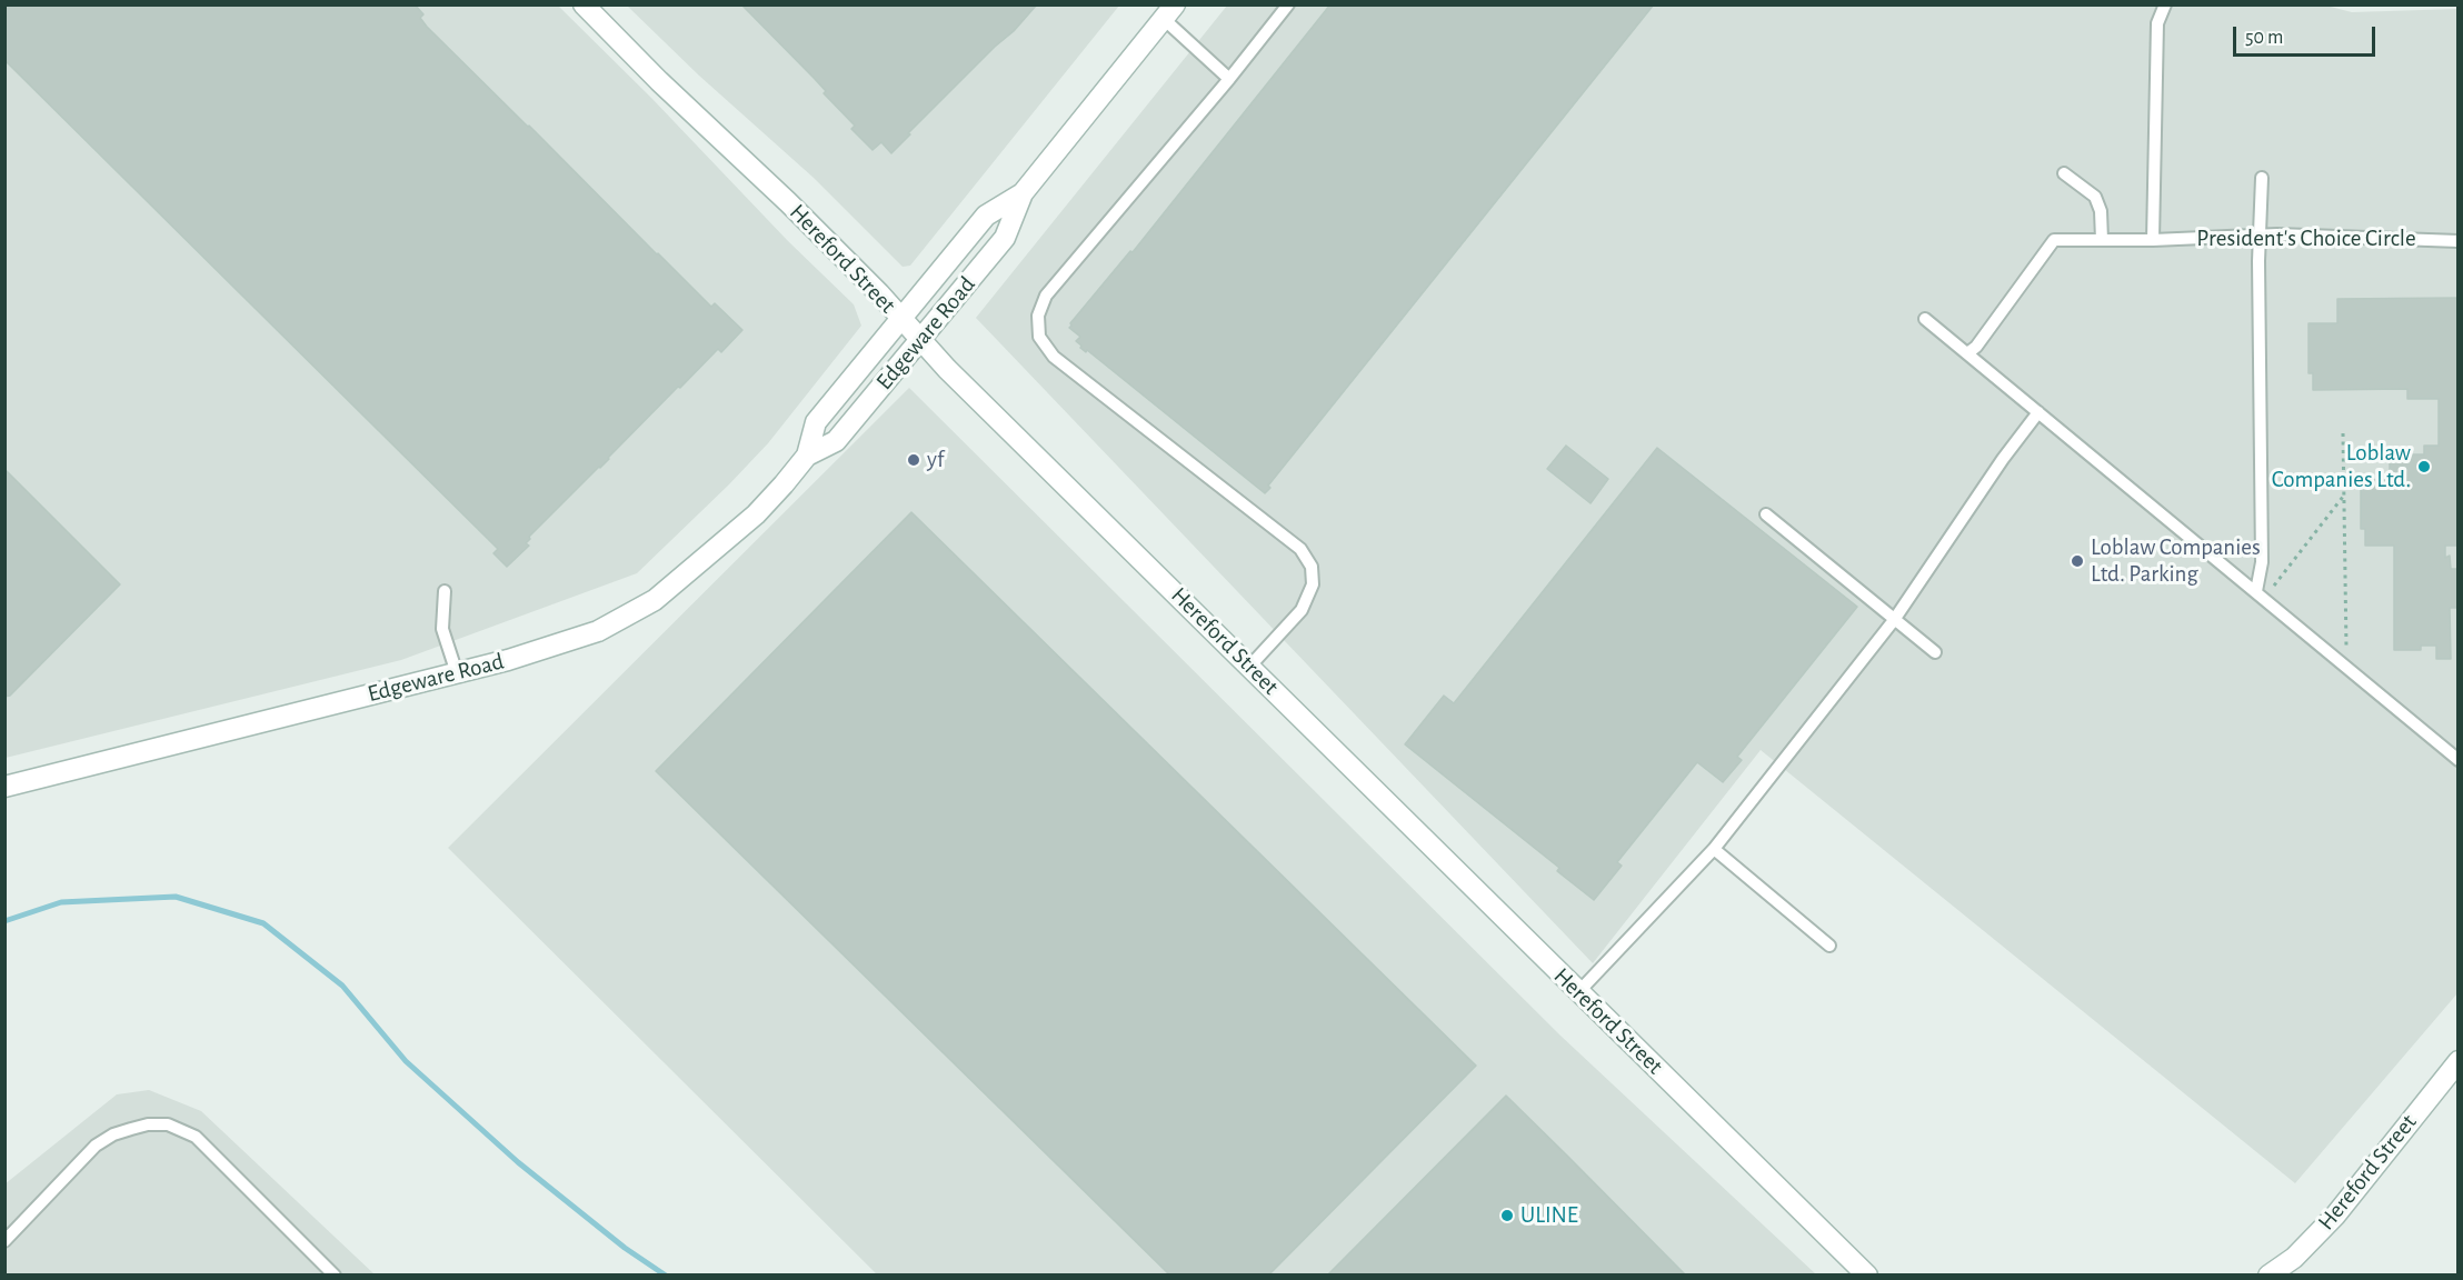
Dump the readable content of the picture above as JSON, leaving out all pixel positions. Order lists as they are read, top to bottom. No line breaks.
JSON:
{"streets":{"street":["Hereford Street","Edgeware Road"],"lane":["President's Choice Circle"]},"crossings":[["Hereford Street","Edgeware Road"]],"places":["yf","Loblaw Companies Ltd.","Loblaw Companies Ltd. Parking","ULINE"],"scale_bar":"50 m"}
